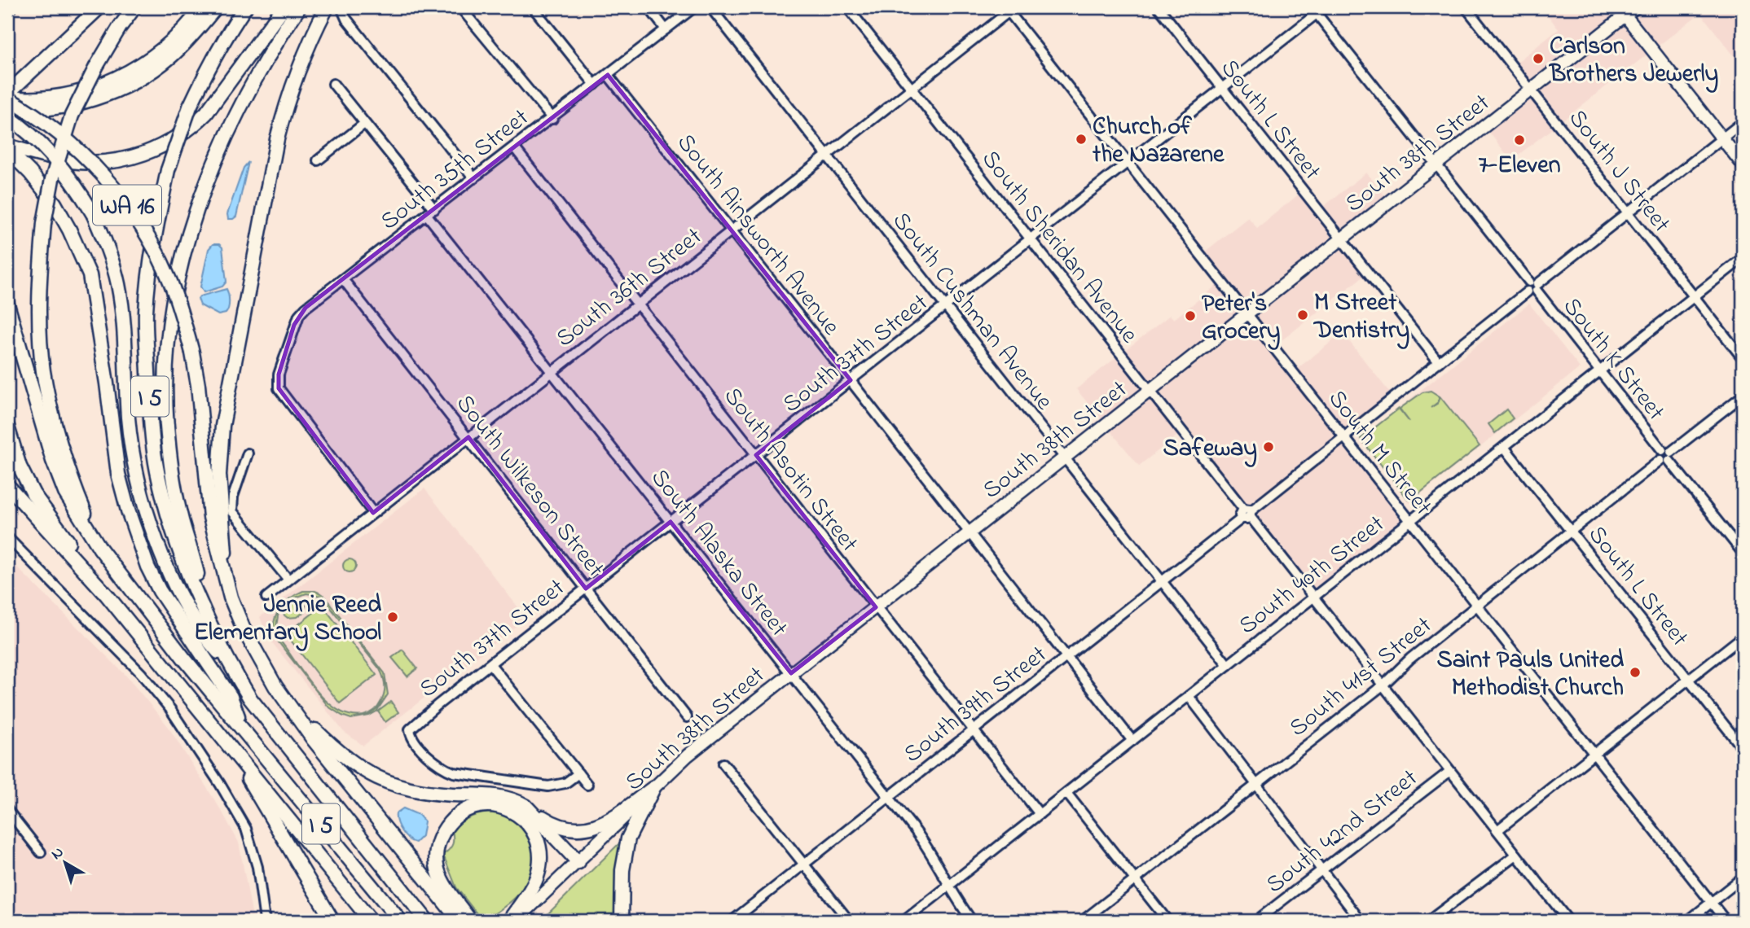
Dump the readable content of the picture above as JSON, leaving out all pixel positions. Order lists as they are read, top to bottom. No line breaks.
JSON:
{"streets":{"highway":["WA 16","I 5"],"main road":["South 38th Street"],"street":["South L Street","South 35th Street","South J Street","South Ainsworth Avenue","South Sheridan Avenue","South 36th Street","South Cushman Avenue","South 37th Street","South K Street","South M Street","South Asotin Street","South Wilkeson Street","South Alaska Street","South 40th Street","South 41st Street","South 39th Street","South 42nd Street"]},"crossings":[["South L Street","South 38th Street"],["South L Street","South 37th Street"],["South L Street","South 40th Street"],["South L Street","South 41st Street"],["South L Street","South 39th Street"],["South 38th Street","South J Street"],["South 38th Street","South Ainsworth Avenue"],["South 38th Street","South Sheridan Avenue"],["South 38th Street","South Cushman Avenue"],["South 38th Street","South K Street"],["South 38th Street","South M Street"],["South 38th Street","South Asotin Street"],["South 38th Street","South Alaska Street"],["South 35th Street","South Ainsworth Avenue"],["South 35th Street","South 36th Street"],["South 35th Street","South Asotin Street"],["South 35th Street","South Wilkeson Street"],["South 35th Street","South Alaska Street"],["South J Street","South 40th Street"],["South J Street","South 39th Street"],["South Ainsworth Avenue","South 36th Street"],["South Ainsworth Avenue","South 37th Street"],["South Ainsworth Avenue","South 40th Street"],["South Ainsworth Avenue","South 39th Street"],["South Sheridan Avenue","South 36th Street"],["South Sheridan Avenue","South 37th Street"],["South Sheridan Avenue","South 40th Street"],["South Sheridan Avenue","South 41st Street"],["South Sheridan Avenue","South 39th Street"],["South Sheridan Avenue","South 42nd Street"],["South 36th Street","South Cushman Avenue"],["South 36th Street","South M Street"],["South 36th Street","South Asotin Street"],["South 36th Street","South Wilkeson Street"],["South 36th Street","South Alaska Street"],["South Cushman Avenue","South 37th Street"],["South Cushman Avenue","South 40th Street"],["South Cushman Avenue","South 39th Street"],["South 37th Street","South K Street"],["South 37th Street","South M Street"],["South 37th Street","South Asotin Street"],["South 37th Street","South Wilkeson Street"],["South 37th Street","South Alaska Street"],["South K Street","South 40th Street"],["South K Street","South 41st Street"],["South K Street","South 39th Street"],["South M Street","South 40th Street"],["South M Street","South 41st Street"],["South M Street","South 39th Street"],["South Asotin Street","South 40th Street"],["South Asotin Street","South 39th Street"],["South Alaska Street","South 40th Street"],["South Alaska Street","South 39th Street"]],"places":["Carlson Brothers Jewerly","Church of the Nazarene","7-Eleven","M Street Dentistry","Peter's Grocery","Safeway","Jennie Reed Elementary School","Saint Pauls United Methodist Church"],"north":"top left"}
